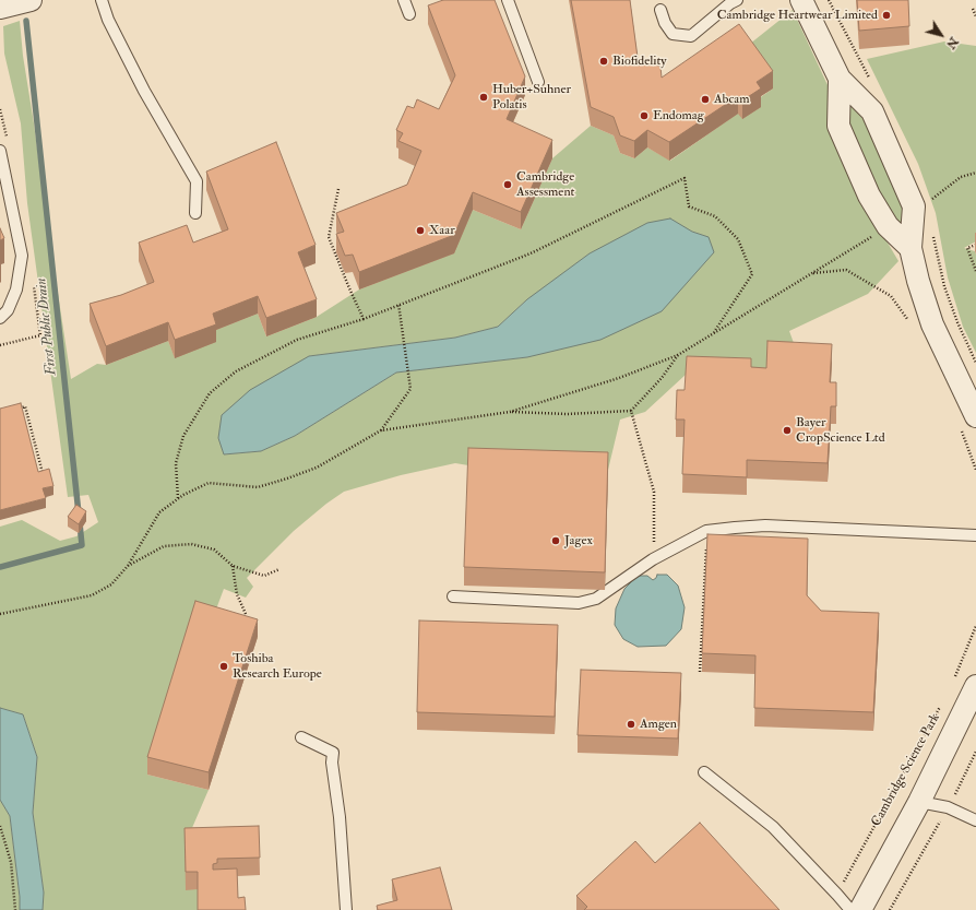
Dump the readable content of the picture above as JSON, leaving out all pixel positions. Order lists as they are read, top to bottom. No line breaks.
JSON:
{"streets":{"street":["Cambridge Science Park"]},"water":["First Public Drain"],"places":["Cambridge Heartwear Limited","Biofidelity","Huber+Suhner Polatis","Abcam","Endomag","Cambridge Assessment","Xaar","Bayer CropScience Ltd","Jagex","Toshiba Research Europe","Amgen"],"north":"bottom right"}
